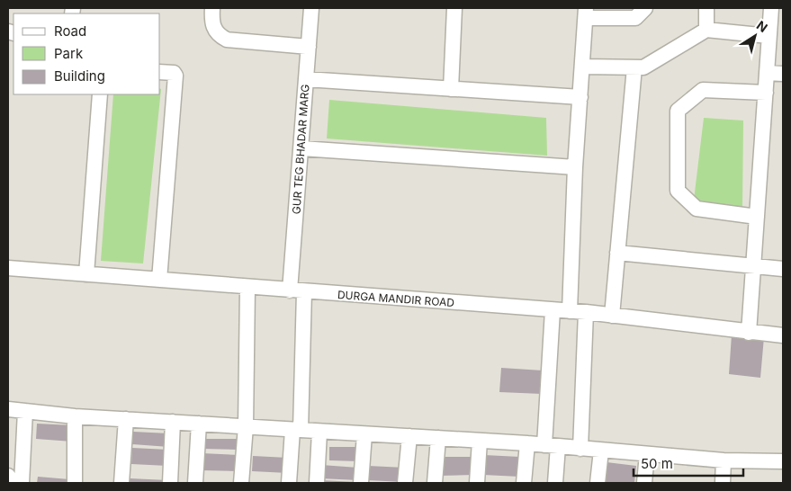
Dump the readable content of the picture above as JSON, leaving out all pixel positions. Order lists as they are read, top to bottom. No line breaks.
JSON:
{"streets":{"street":["GUR TEG BHADAR MARG","DURGA MANDIR ROAD"]},"crossings":[["GUR TEG BHADAR MARG","DURGA MANDIR ROAD"]],"legend":["Road","Park","Building"],"scale_bar":"50 m","north":"top right"}
